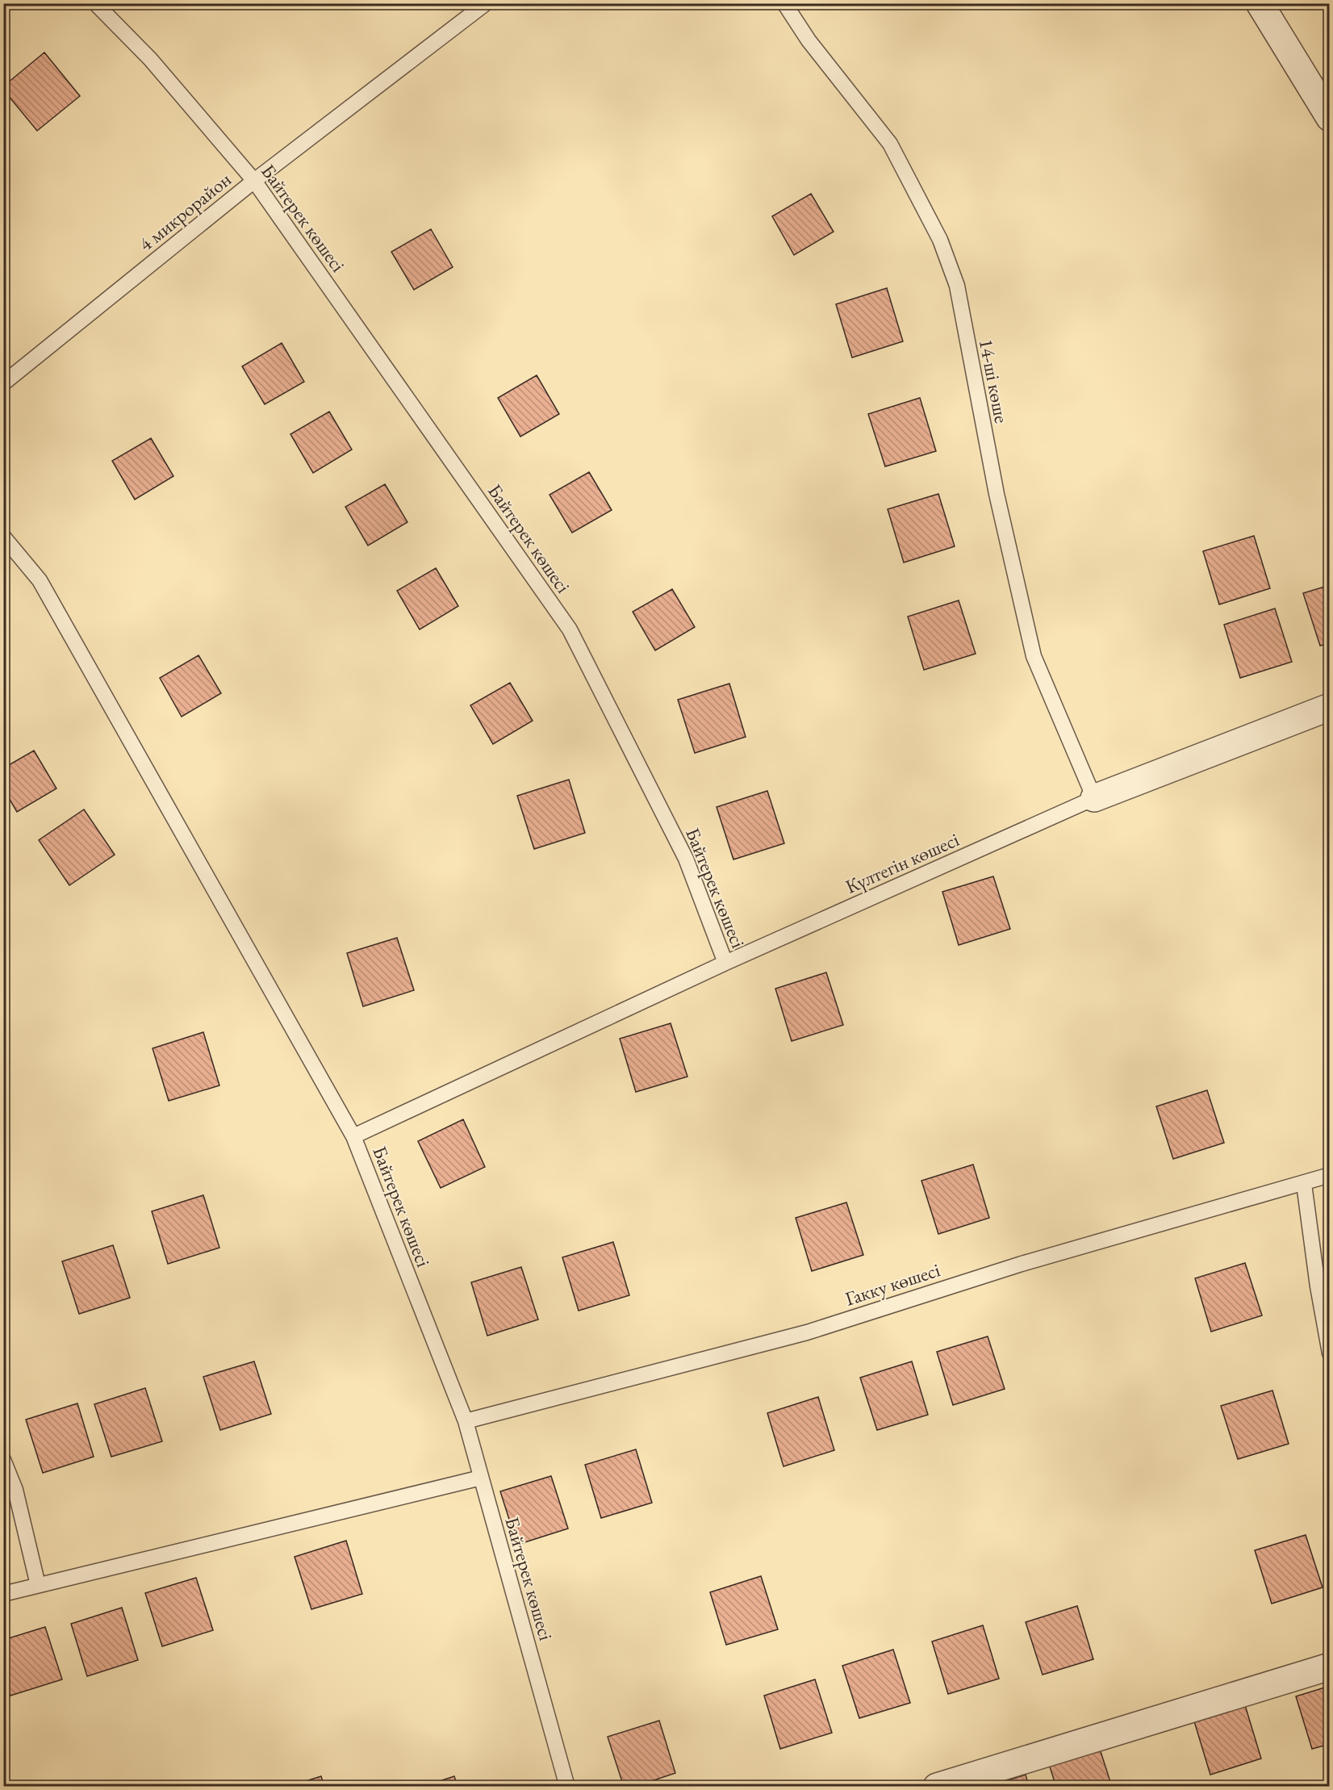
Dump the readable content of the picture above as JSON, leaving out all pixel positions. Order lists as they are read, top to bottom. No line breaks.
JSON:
{"streets":{"lane":["4 микрорайон","Байтерек көшесі","14-ші көше","Күлтегін көшесі","Гакку көшесі"]},"crossings":[["4 микрорайон","Байтерек көшесі"],["Байтерек көшесі","Күлтегін көшесі"],["Байтерек көшесі","Гакку көшесі"],["14-ші көше","Күлтегін көшесі"]]}
